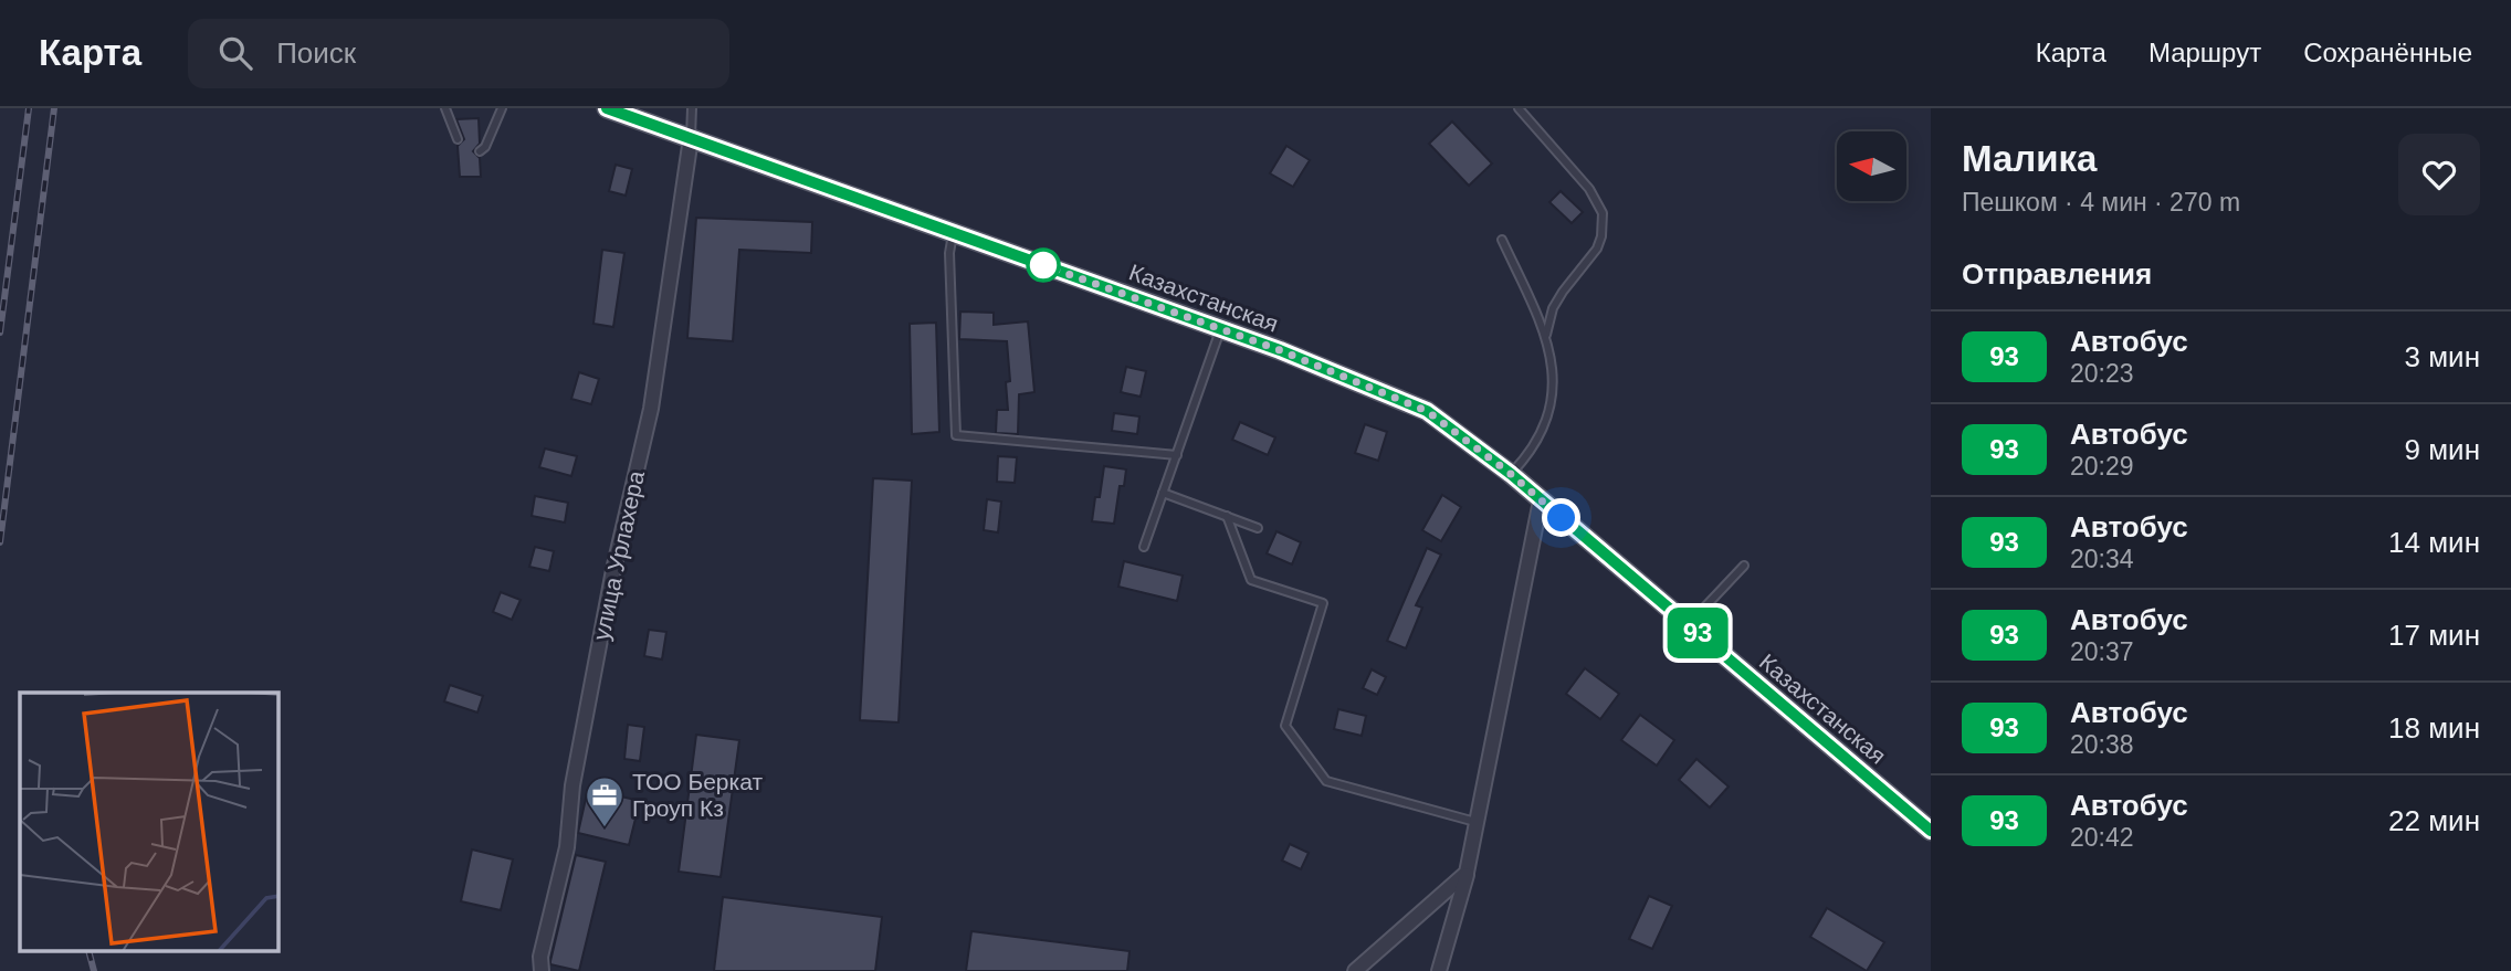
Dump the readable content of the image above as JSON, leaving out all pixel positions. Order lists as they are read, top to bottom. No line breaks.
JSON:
{"streets":{"main road":["Казахстанская"],"street":["улица Урлахера"]},"crossings":[["Казахстанская","улица Урлахера"]],"places":{"office":["ТОО Беркат Гроуп Кз"]},"lines":["bus line 93"],"north":"left","page":{"header":"Карта","search":"Поиск","nav":["Карта","Маршрут","Сохранённые"],"on_map":"93","heading":[["Малика","Пешком · 4 мин · 270 m"],"Отправления"],"list":[{"mark":"93","name":"Автобус","note":"20:23","value":"3 мин"},{"mark":"93","name":"Автобус","note":"20:29","value":"9 мин"},{"mark":"93","name":"Автобус","note":"20:34","value":"14 мин"},{"mark":"93","name":"Автобус","note":"20:37","value":"17 мин"},{"mark":"93","name":"Автобус","note":"20:38","value":"18 мин"},{"mark":"93","name":"Автобус","note":"20:42","value":"22 мин"}]}}
